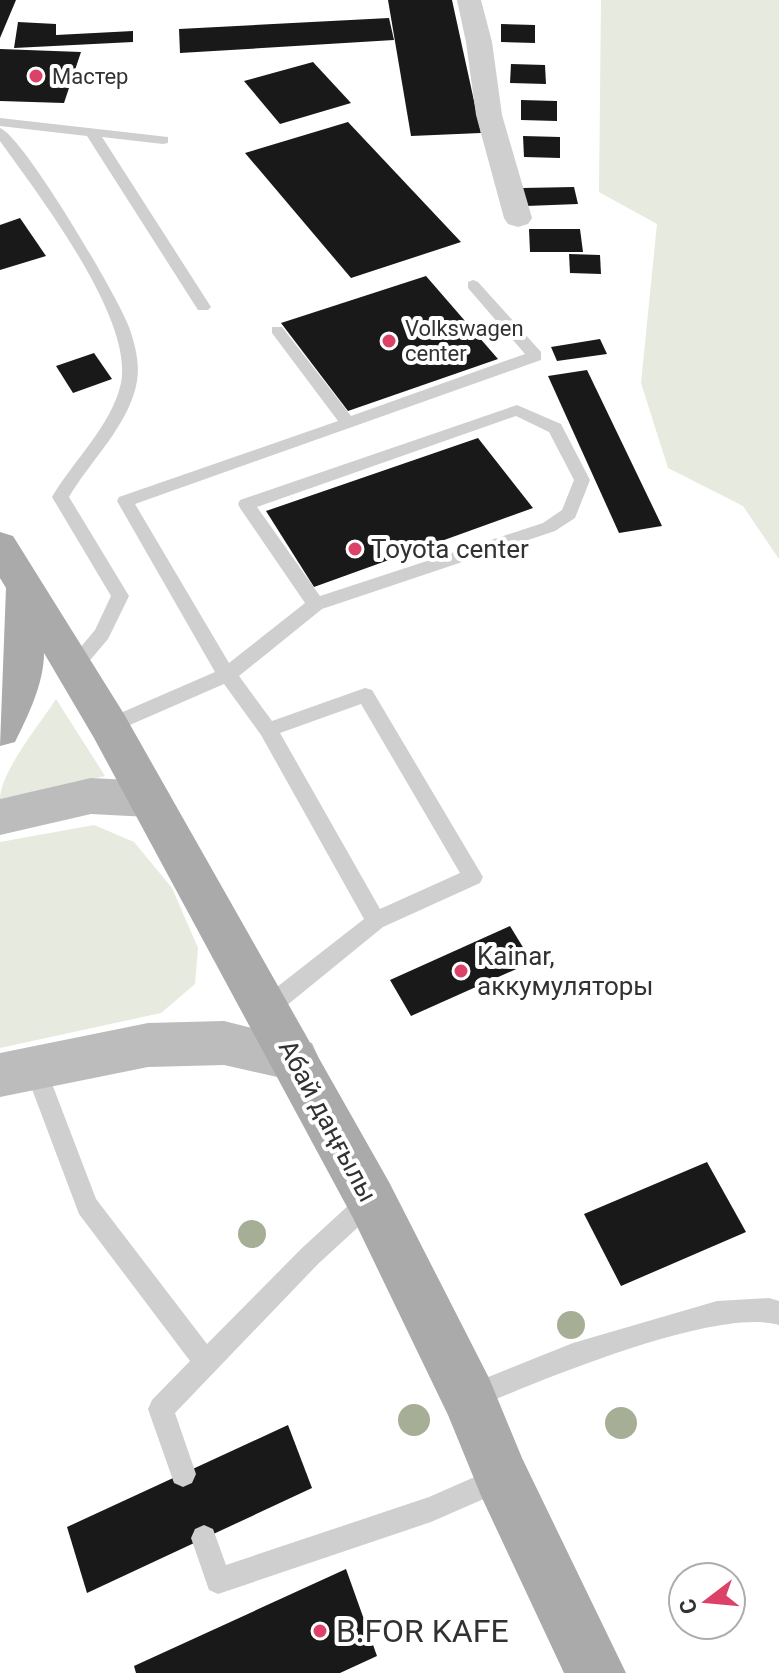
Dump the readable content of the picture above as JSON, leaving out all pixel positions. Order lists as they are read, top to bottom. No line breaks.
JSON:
{"streets":{"main road":["Абай даңғылы"]},"places":["Мастер","Volkswagen center","Toyota center","Kainar, аккумуляторы","B.FOR KAFE"],"north":"left"}
